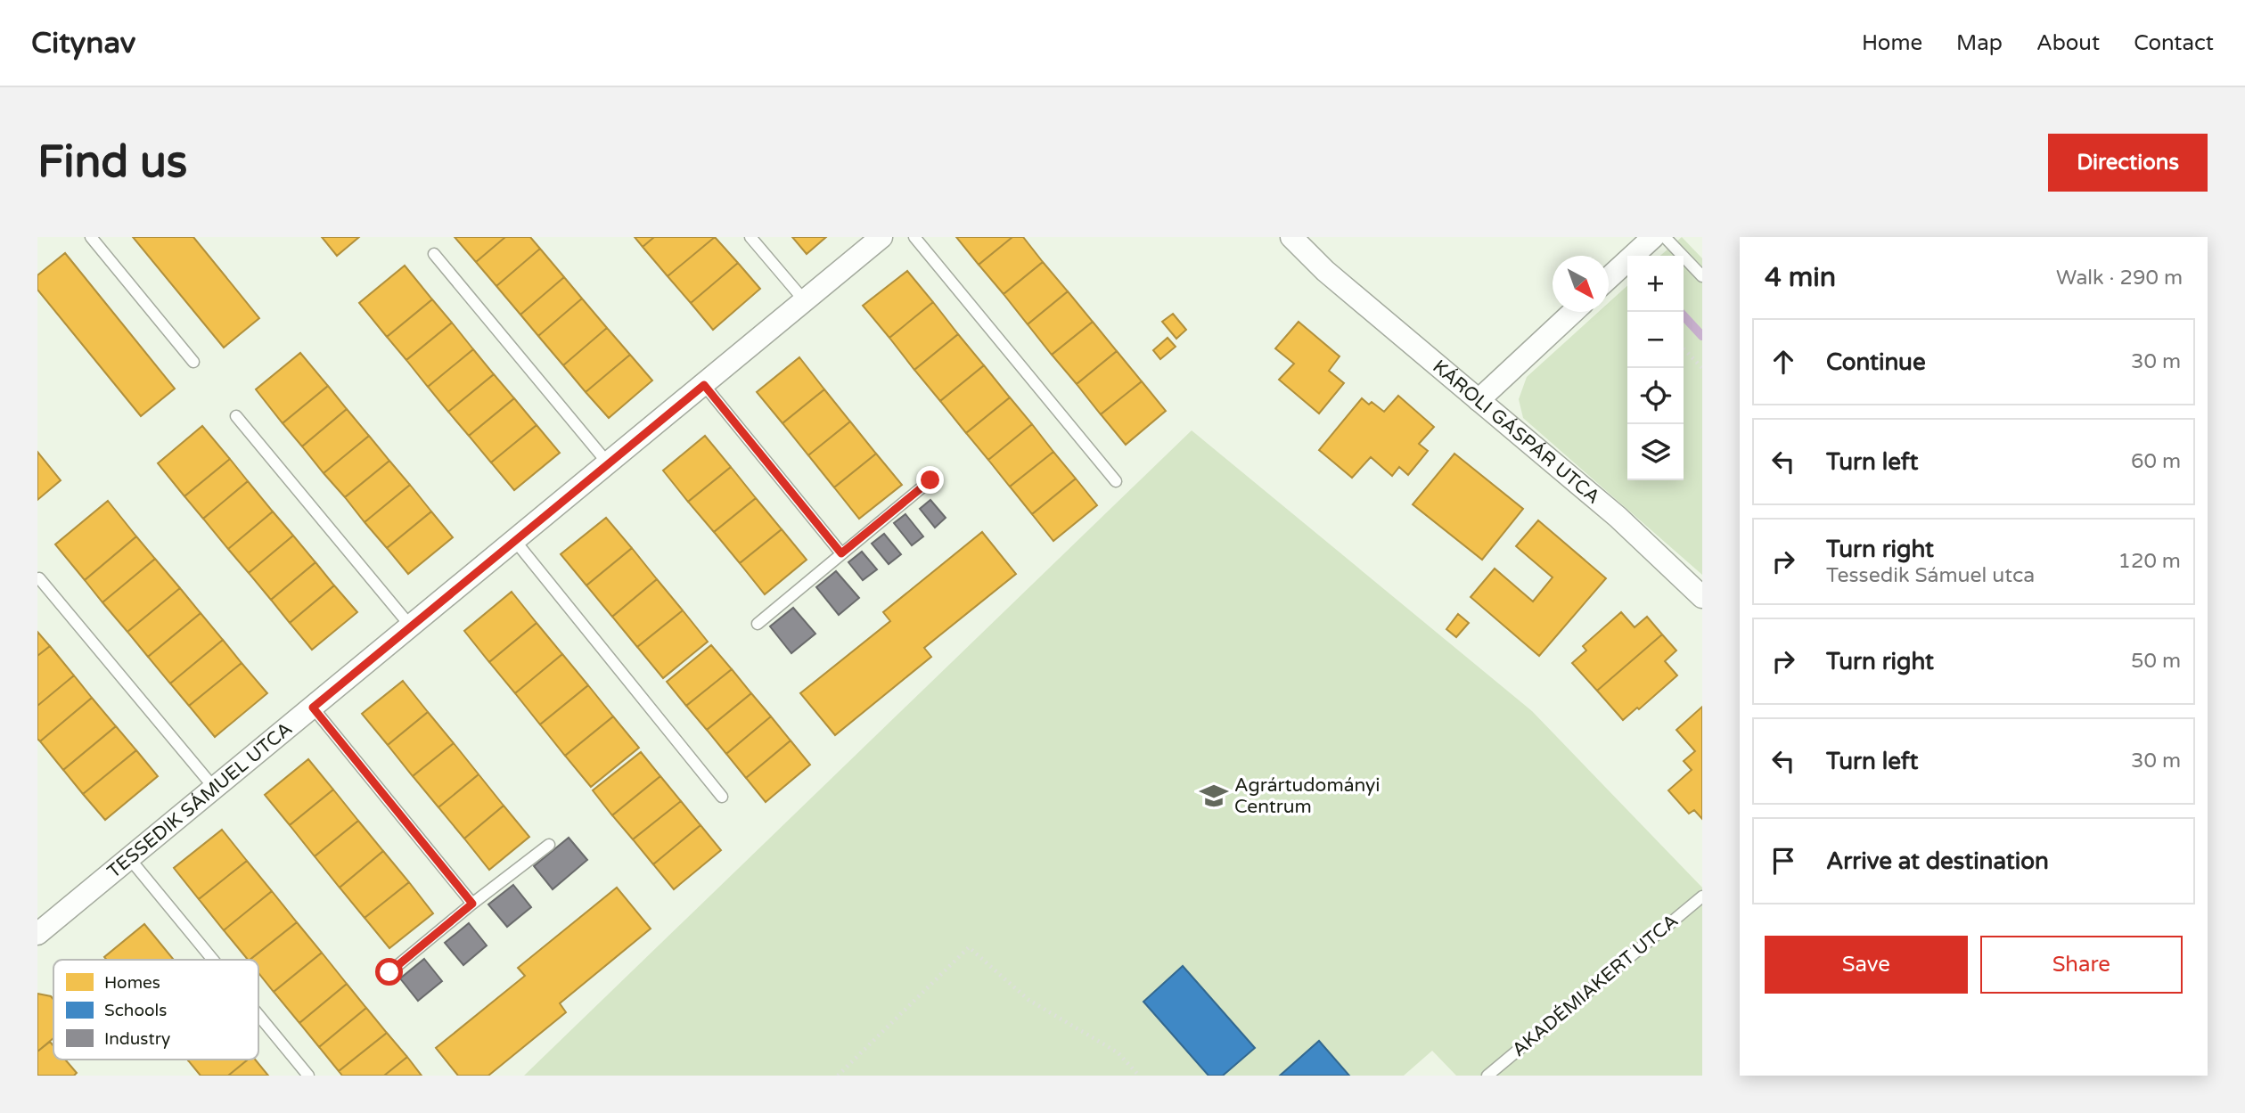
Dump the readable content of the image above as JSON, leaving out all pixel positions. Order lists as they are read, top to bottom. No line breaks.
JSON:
{"streets":{"street":["KÁROLI GÁSPÁR UTCA","TESSEDIK SÁMUEL UTCA"],"lane":["AKADÉMIAKERT UTCA"]},"places":{"school or university":["Agrártudományi Centrum"]},"legend":["Homes","Schools","Industry"],"north":"bottom right","page":{"header":"Citynav","nav":["Home","Map","About","Contact"],"buttons":["Directions",["Save","Share"]],"title":"Find us","heading":["4 min","Walk · 290 m"],"map_buttons":["+","−"],"list":[["Continue","30 m"],["Turn left","60 m"],["Turn right","Tessedik Sámuel utca","120 m"],["Turn right","50 m"],["Turn left","30 m"],"Arrive at destination"]}}
